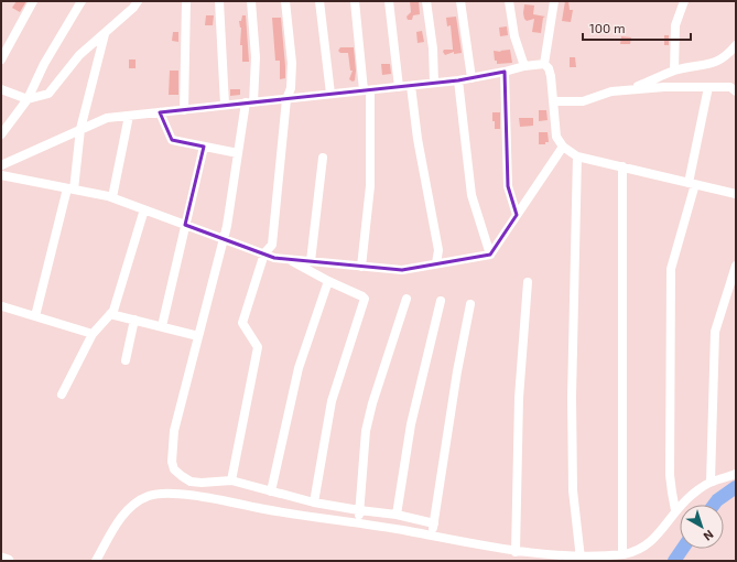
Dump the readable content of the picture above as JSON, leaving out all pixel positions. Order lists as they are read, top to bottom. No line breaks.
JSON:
{"scale_bar":"100 m","north":"bottom right"}
